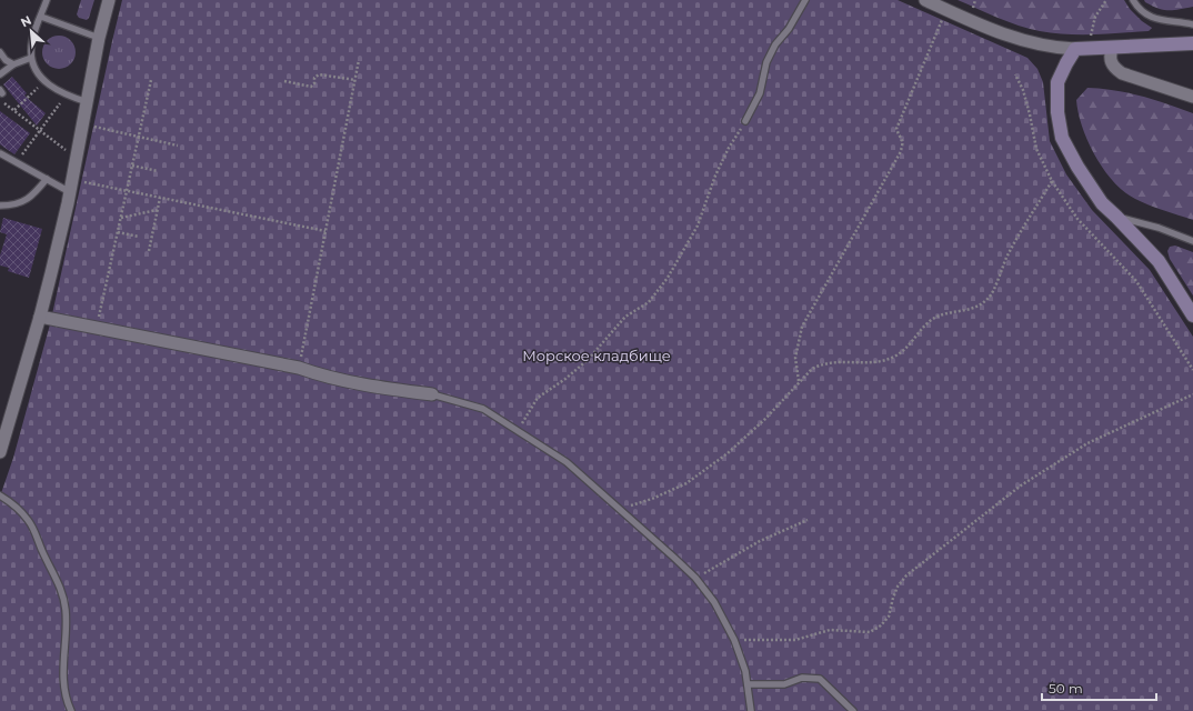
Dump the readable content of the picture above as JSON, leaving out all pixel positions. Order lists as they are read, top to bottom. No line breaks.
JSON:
{"parks":["Морское кладбище"],"scale_bar":"50 m","north":"top left"}
